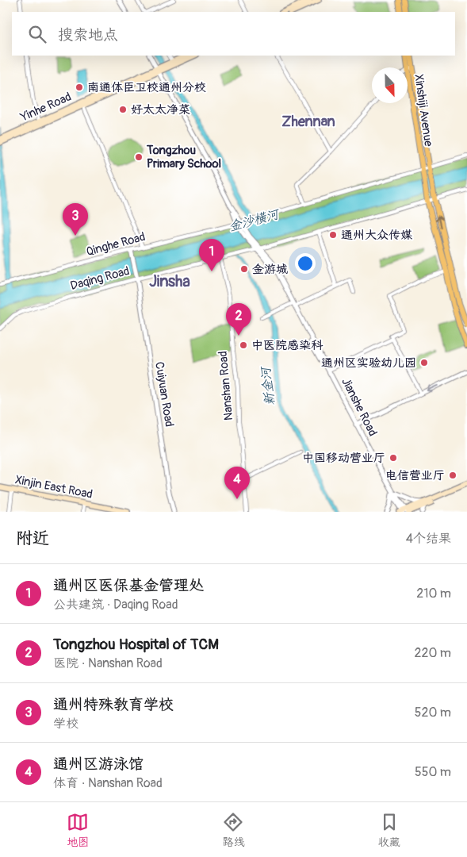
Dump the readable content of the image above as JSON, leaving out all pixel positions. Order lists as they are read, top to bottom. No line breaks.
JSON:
{"streets":{"main road":["Yinhe Road","Xinshiji Avenue","Xinjin East Road"],"street":["Qinghe Road","Daqing Road","Nanshan Road","Cuiyuan Road","Jianshe Road"]},"crossings":[["Yinhe Road","Jianshe Road"],["Xinshiji Avenue","Daqing Road"],["Qinghe Road","Cuiyuan Road"],["Qinghe Road","Jianshe Road"],["Daqing Road","Nanshan Road"],["Daqing Road","Cuiyuan Road"],["Daqing Road","Jianshe Road"]],"districts":["Zhennan","Jinsha"],"water":["金沙横河","新金河"],"places":["南通体臣卫校通州分校","好太太净菜","Tongzhou Primary School","通州大众传媒","金游城","中医院感染科","通州区实验幼儿园","中国移动营业厅","电信营业厅"],"north":"bottom","page":{"search":"搜索地点","pins":["3","1","2","4"],"heading":["附近","4个结果"],"list":[{"mark":"1","name":"通州区医保基金管理处","note":"公共建筑 · Daqing Road","value":"210 m"},{"mark":"2","name":"Tongzhou Hospital of TCM","note":"医院 · Nanshan Road","value":"220 m"},{"mark":"3","name":"通州特殊教育学校","note":"学校","value":"520 m"},{"mark":"4","name":"通州区游泳馆","note":"体育 · Nanshan Road","value":"550 m"}],"nav":["地图","路线","收藏"]}}
